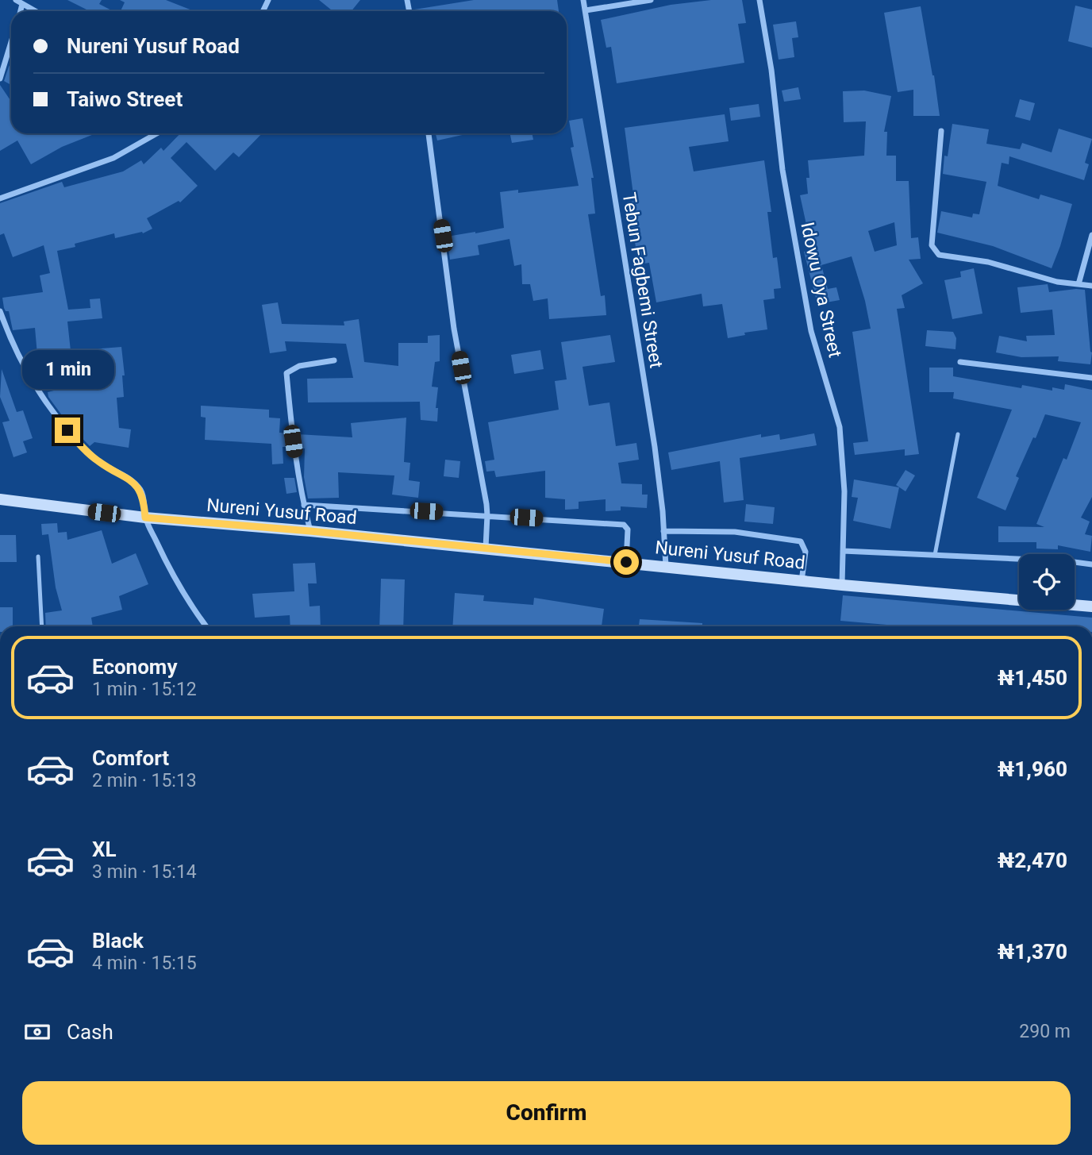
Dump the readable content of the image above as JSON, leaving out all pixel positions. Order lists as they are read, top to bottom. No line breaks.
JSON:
{"streets":{"street":["Tebun Fagbemi Street","Idowu Oya Street","Nureni Yusuf Road"]},"crossings":[["Tebun Fagbemi Street","Nureni Yusuf Road"],["Idowu Oya Street","Nureni Yusuf Road"]],"page":{"banner":["Nureni Yusuf Road","Taiwo Street"],"bubble":"1 min","list":[{"name":"Economy","note":"1 min · 15:12","value":"₦1,450"},{"name":"Comfort","note":"2 min · 15:13","value":"₦1,960"},{"name":"XL","note":"3 min · 15:14","value":"₦2,470"},{"name":"Black","note":"4 min · 15:15","value":"₦1,370"}],"pay":["Cash","290 m"],"buttons":"Confirm"}}
